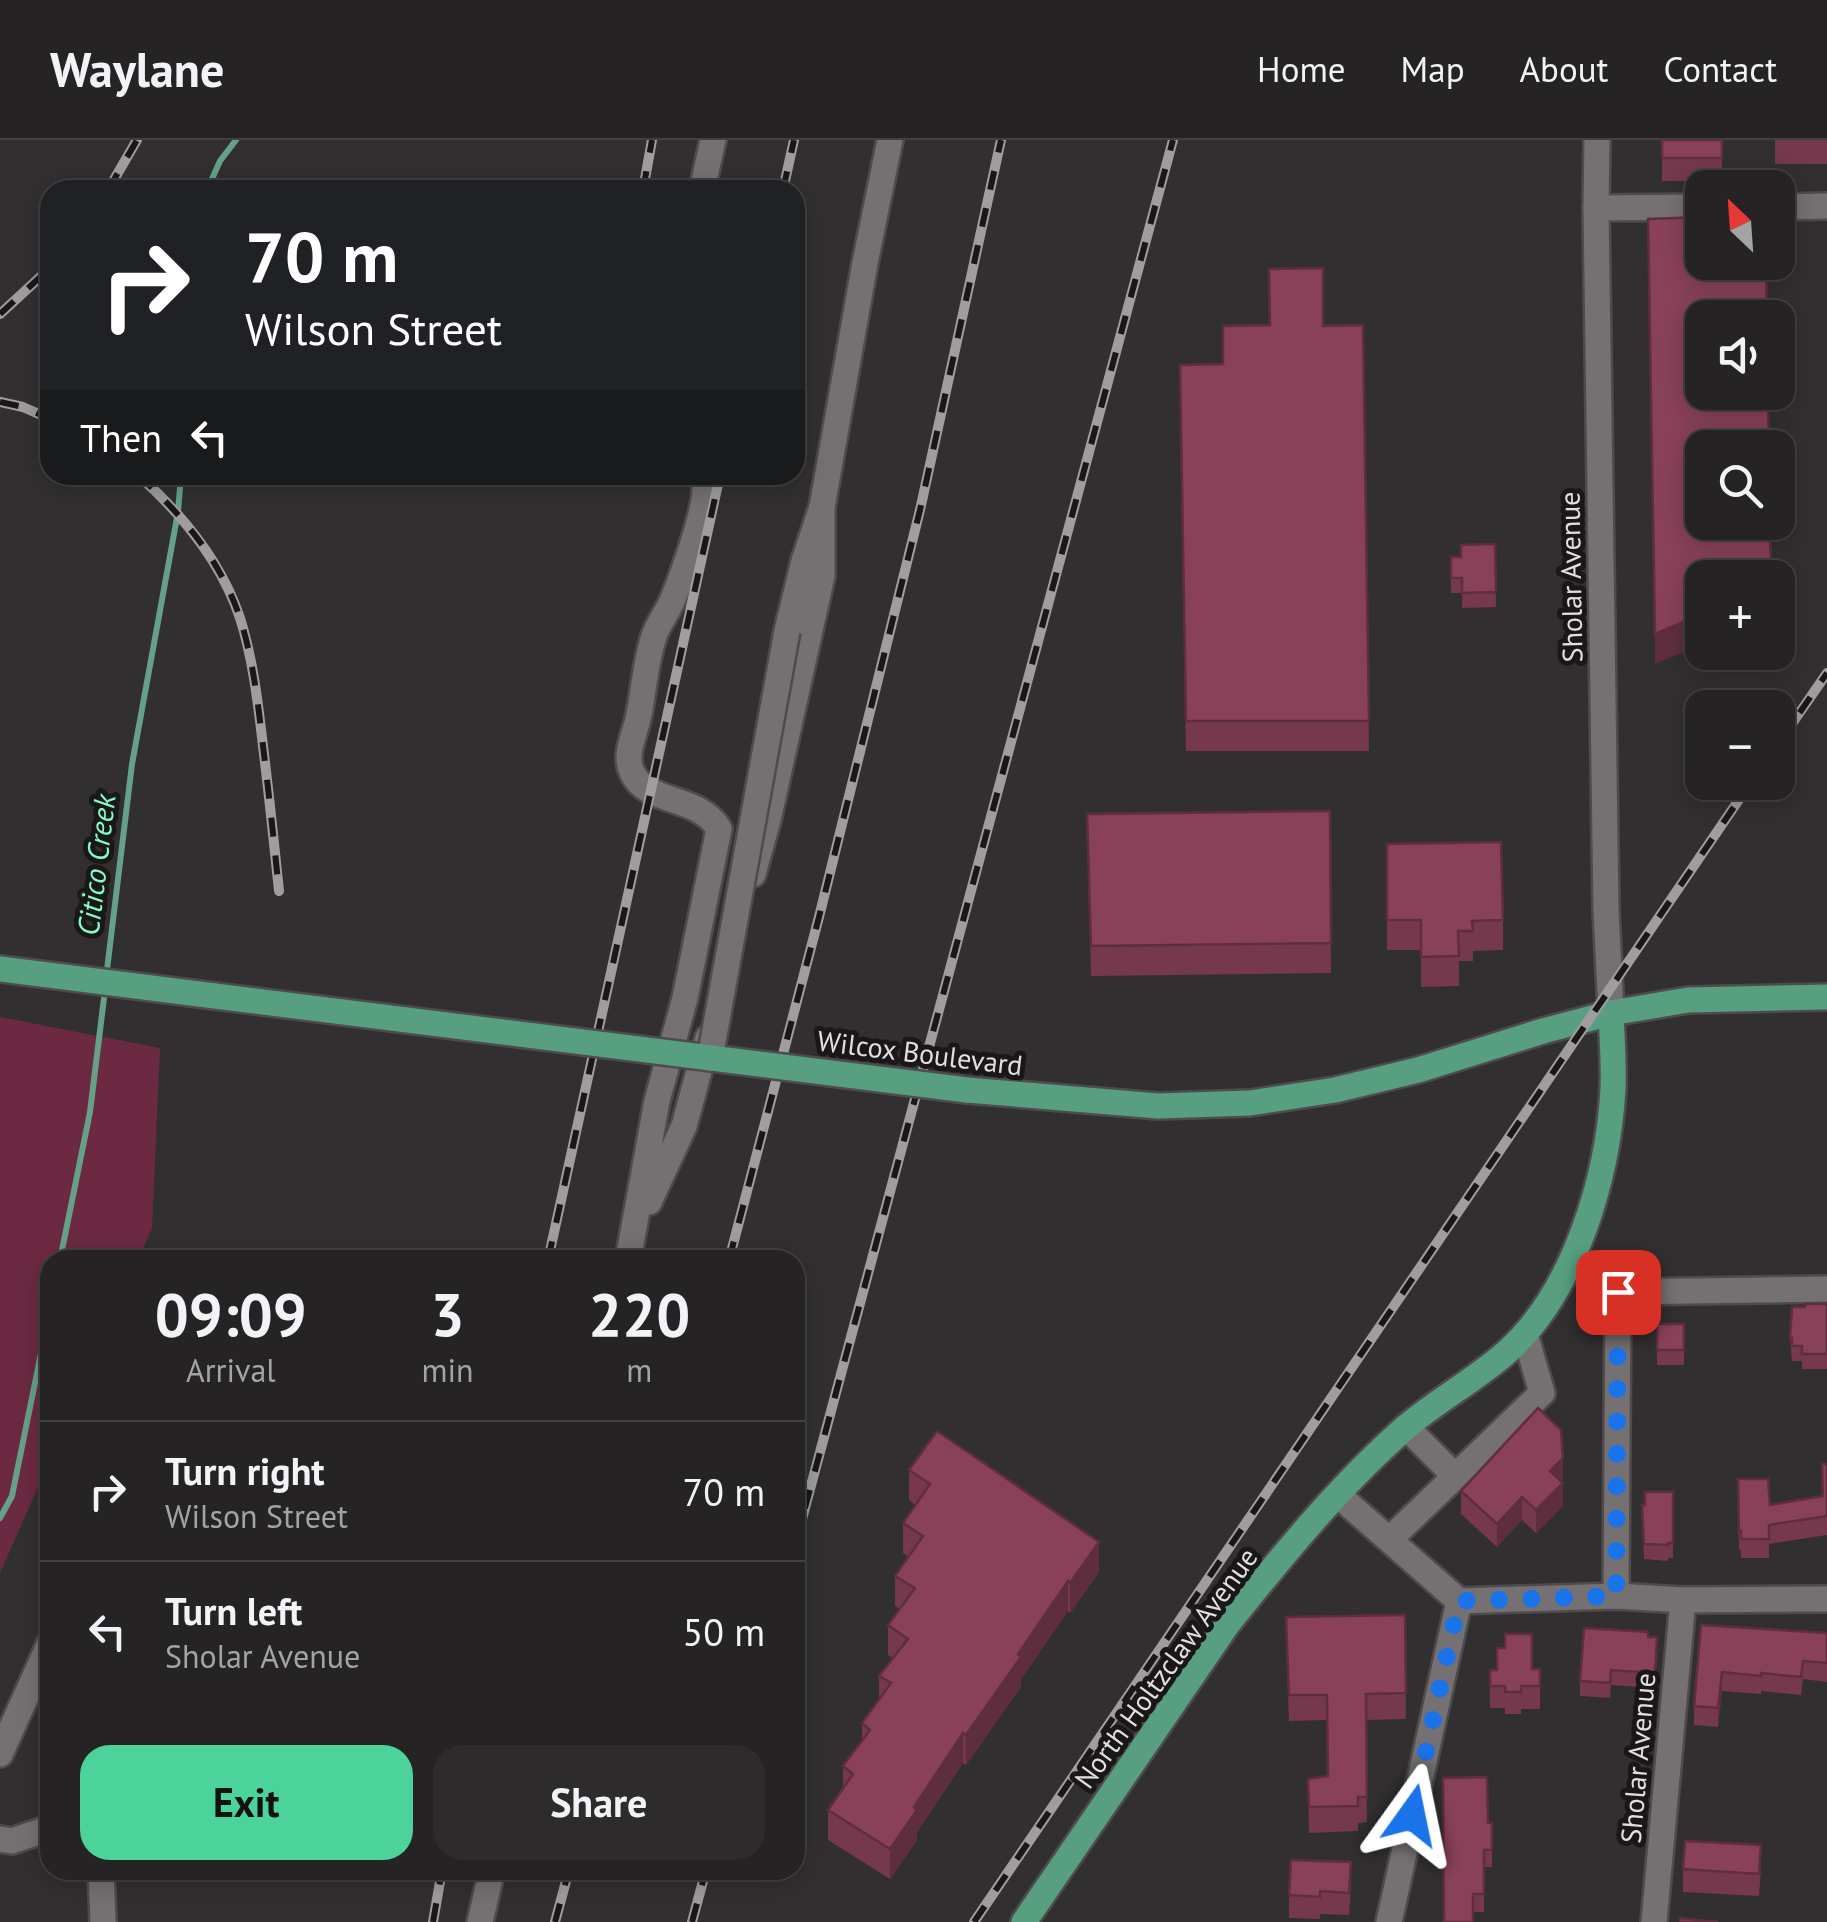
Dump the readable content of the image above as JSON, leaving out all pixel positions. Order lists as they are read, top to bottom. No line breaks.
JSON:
{"streets":{"main road":["Wilcox Boulevard","North Holtzclaw Avenue"],"street":["Sholar Avenue"]},"crossings":[["Sholar Avenue","Wilcox Boulevard"],["Sholar Avenue","North Holtzclaw Avenue"],["Wilcox Boulevard","North Holtzclaw Avenue"]],"water":["Citico Creek"],"north":"top left","page":{"header":"Waylane","nav":["Home","Map","About","Contact"],"map_buttons":["+","−"],"turn":["70 m","Wilson Street"],"then":"Then","eta":["09:09","Arrival","3","min","220","m"],"list":[{"name":"Turn right","note":"Wilson Street","value":"70 m"},{"name":"Turn left","note":"Sholar Avenue","value":"50 m"}],"buttons":["Exit","Share"]}}
